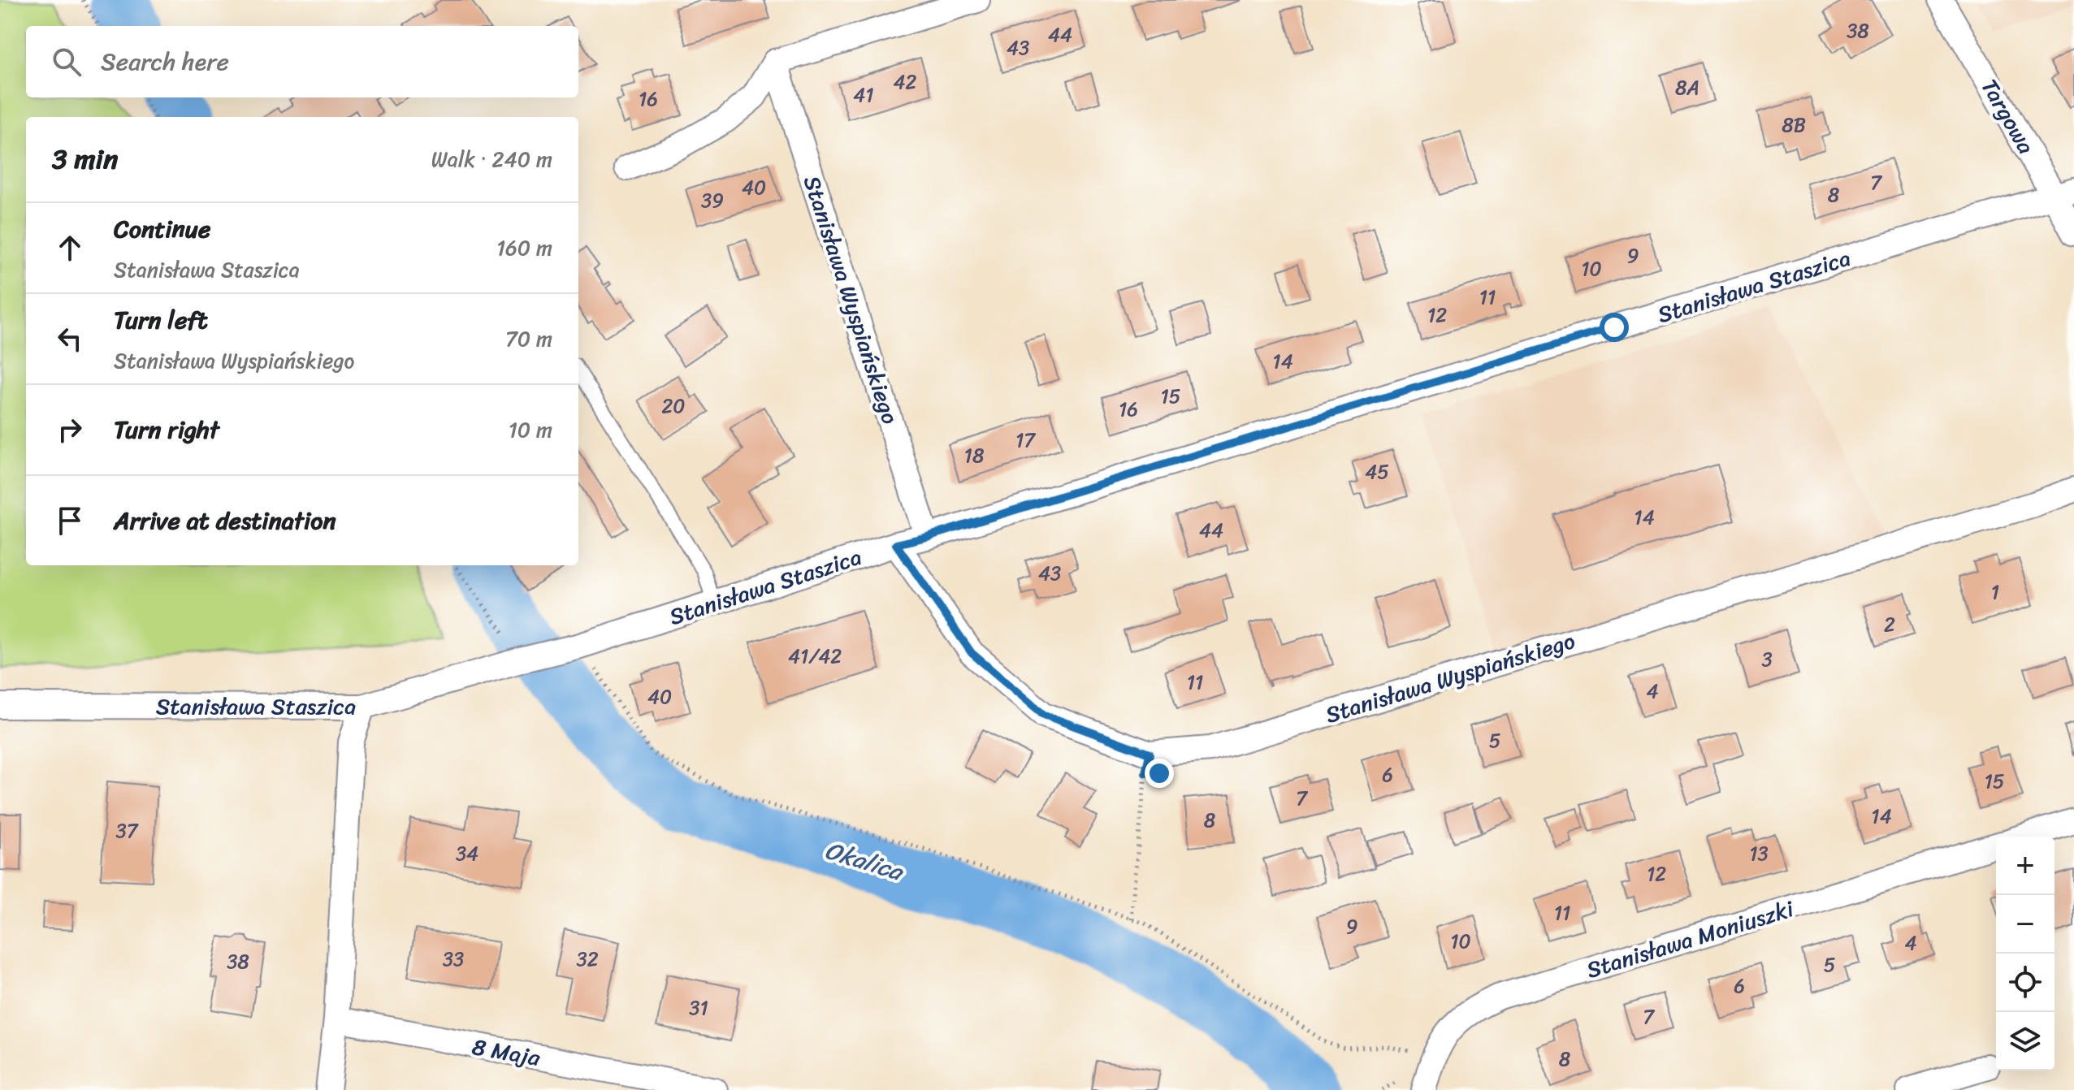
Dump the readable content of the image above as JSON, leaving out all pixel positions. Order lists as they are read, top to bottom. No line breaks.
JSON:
{"streets":{"street":["Targowa","Stanisława Staszica","Stanisława Wyspiańskiego","Stanisława Moniuszki","8 Maja"]},"crossings":[["Targowa","Stanisława Staszica"],["Stanisława Staszica","Stanisława Wyspiańskiego"]],"water":["Okalica"],"house_numbers":["38","44","43","42","8A","41","16","8B","7","40","8","39","9","10","11","12","14","15","20","16","17","18","45","14","44","43","1","2","41/42","3","11","4","40","5","6","15","7","14","8","37","34","13","12","11","9","10","4","33","32","38","5","6","31","7","8"],"page":{"search":"Search here","heading":["3 min","Walk · 240 m"],"list":[["Continue","Stanisława Staszica","160 m"],["Turn left","Stanisława Wyspiańskiego","70 m"],["Turn right","10 m"],"Arrive at destination"],"map_buttons":["+","−"]}}
